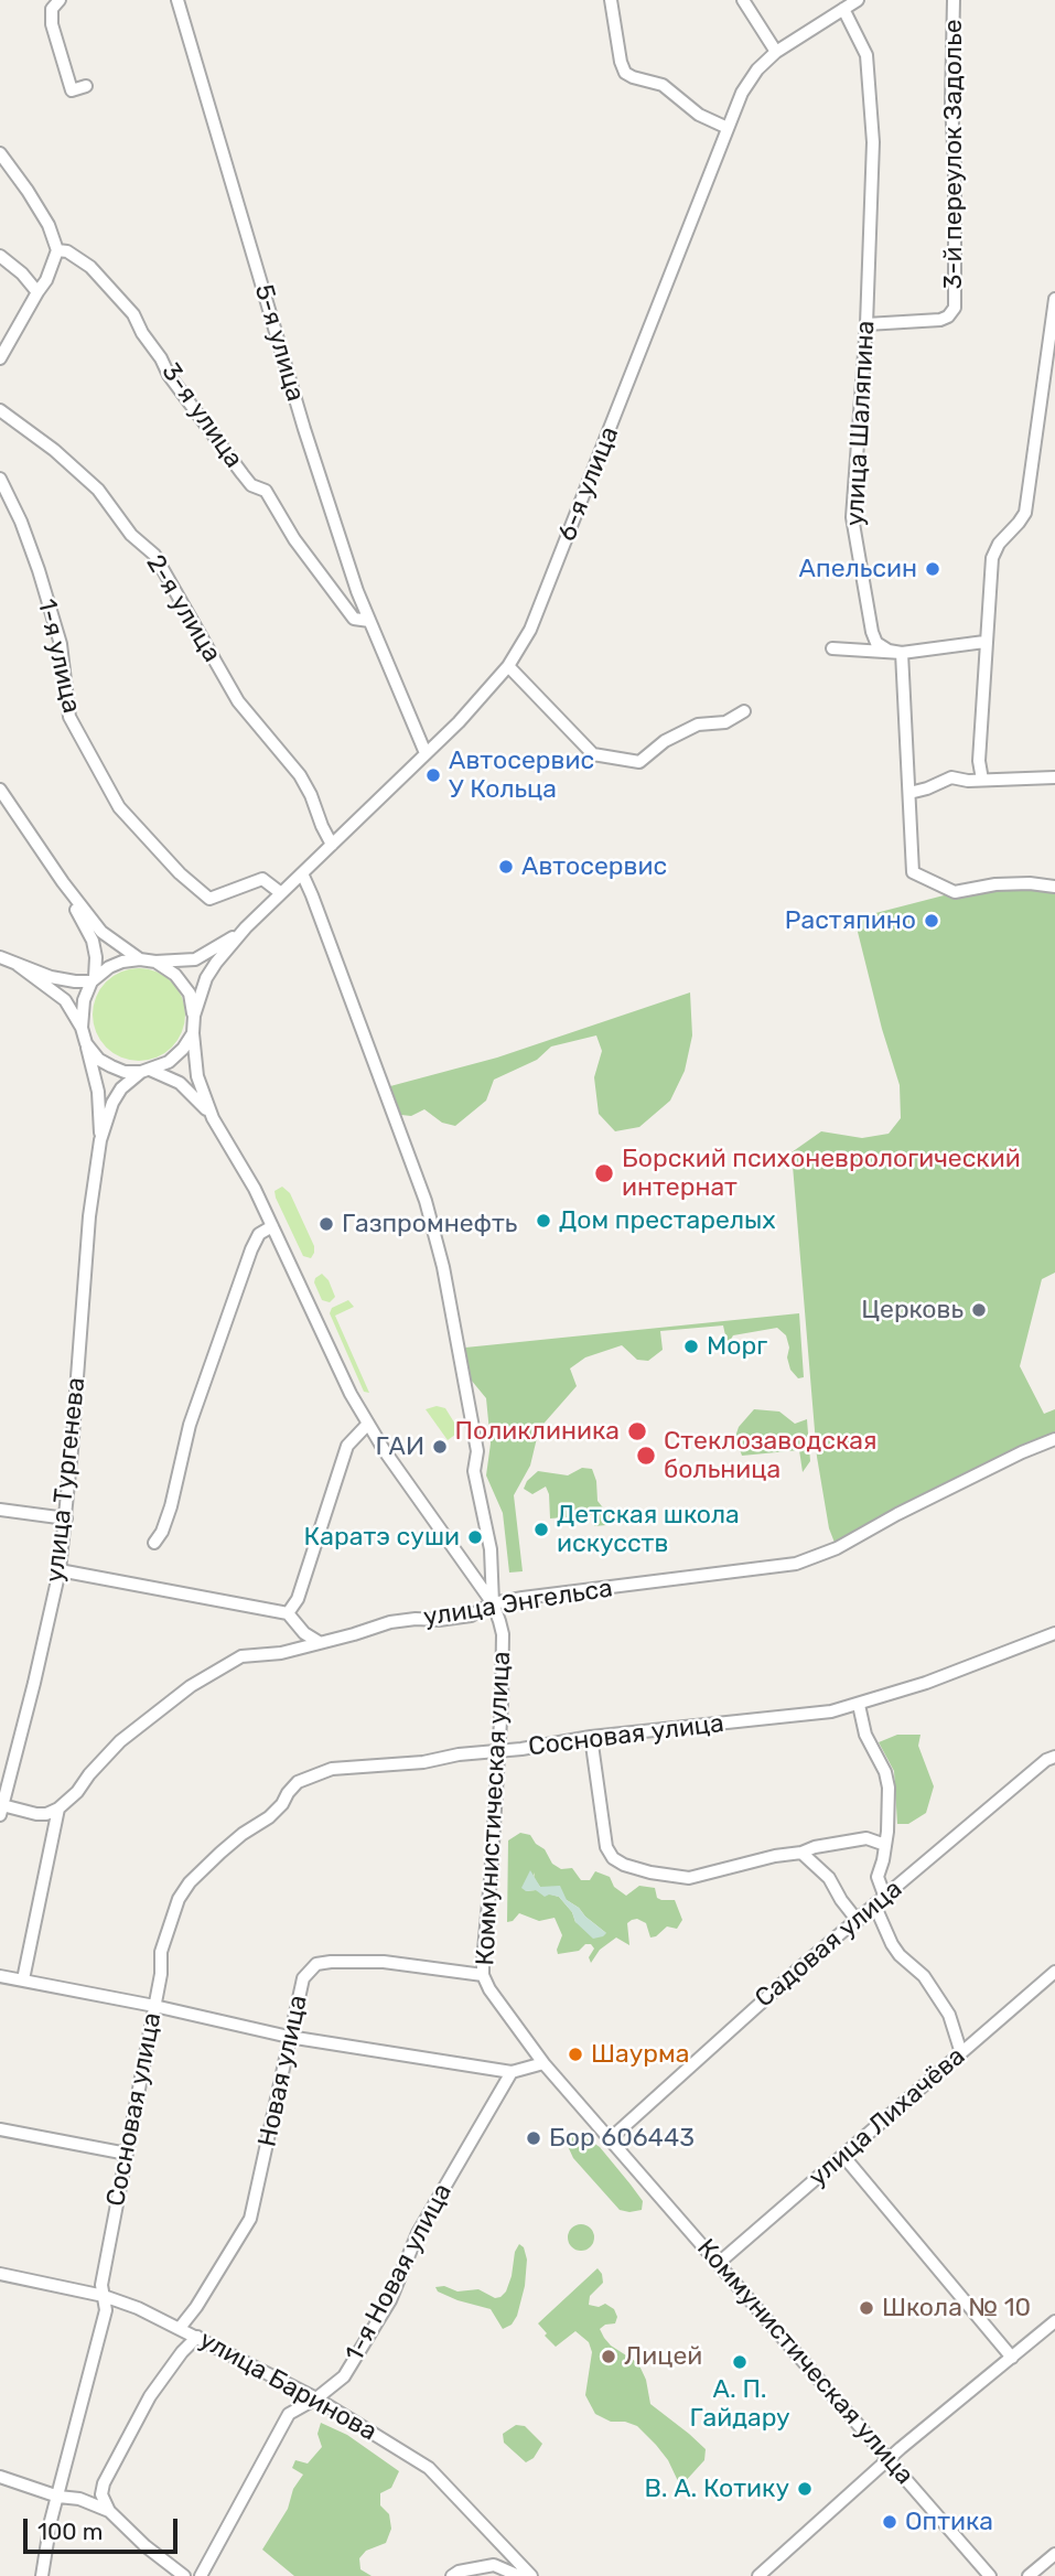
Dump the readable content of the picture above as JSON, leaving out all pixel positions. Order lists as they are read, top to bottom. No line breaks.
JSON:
{"streets":{"street":["3-й переулок Задолье","5-я улица","3-я улица","улица Шаляпина","6-я улица","2-я улица","1-я улица","улица Тургенева","улица Энгельса","Сосновая улица","Коммунистическая улица","Садовая улица","Новая улица","улица Лихачёва","1-я Новая улица","улица Баринова"]},"crossings":[["3-й переулок Задолье","улица Шаляпина"],["5-я улица","3-я улица"],["5-я улица","6-я улица"],["улица Шаляпина","6-я улица"],["6-я улица","2-я улица"],["6-я улица","1-я улица"],["улица Тургенева","Коммунистическая улица"],["улица Энгельса","Коммунистическая улица"],["Сосновая улица","Коммунистическая улица"],["Сосновая улица","улица Баринова"],["Коммунистическая улица","Садовая улица"],["Коммунистическая улица","Новая улица"],["Коммунистическая улица","улица Лихачёва"],["Новая улица","улица Баринова"],["1-я Новая улица","улица Баринова"]],"places":["Апельсин","Автосервис У Кольца","Автосервис","Растяпино","Борский психоневрологический интернат","Дом престарелых","Газпромнефть","Церковь","Морг","Поликлиника","ГАИ","Стеклозаводская больница","Детская школа искусств","Каратэ суши","Шаурма","Бор 606443","Школа № 10","Лицей","А. П. Гайдару","В. А. Котику","Оптика"],"scale_bar":"100 m"}
